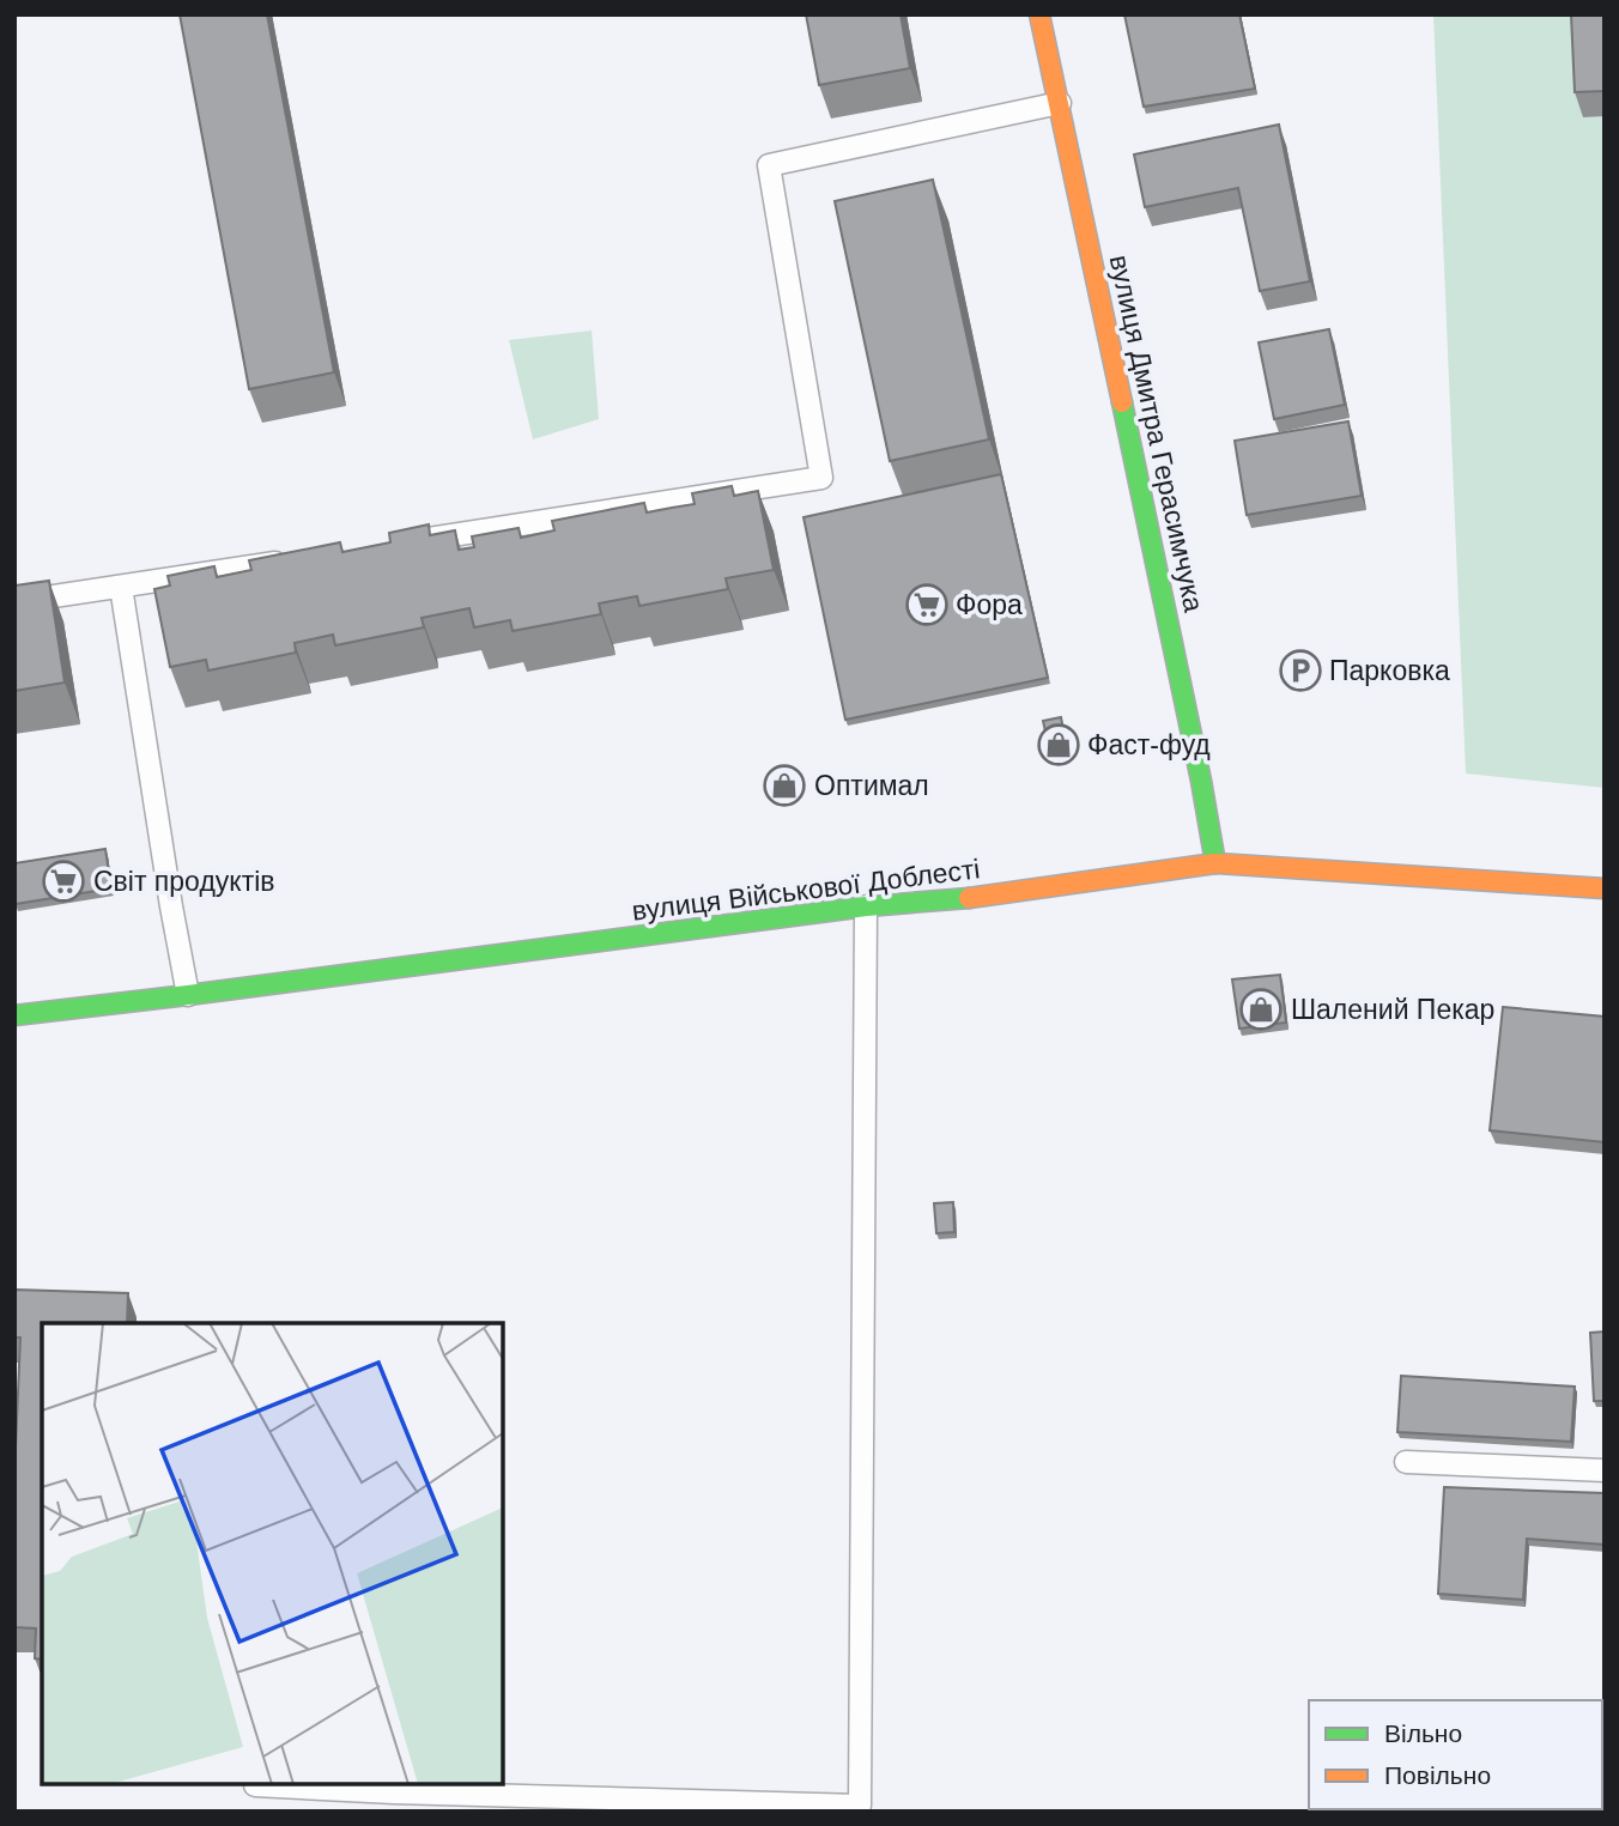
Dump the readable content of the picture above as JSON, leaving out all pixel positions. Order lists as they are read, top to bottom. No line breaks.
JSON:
{"streets":{"street":["вулиця Дмитра Герасимчука","вулиця Військової Доблесті"]},"crossings":[["вулиця Дмитра Герасимчука","вулиця Військової Доблесті"]],"places":{"supermarket":["Фора","Світ продуктів"],"parking":["Парковка"],"shop":["Фаст-фуд","Оптимал","Шалений Пекар"]},"legend":["Вільно","Повільно"]}
